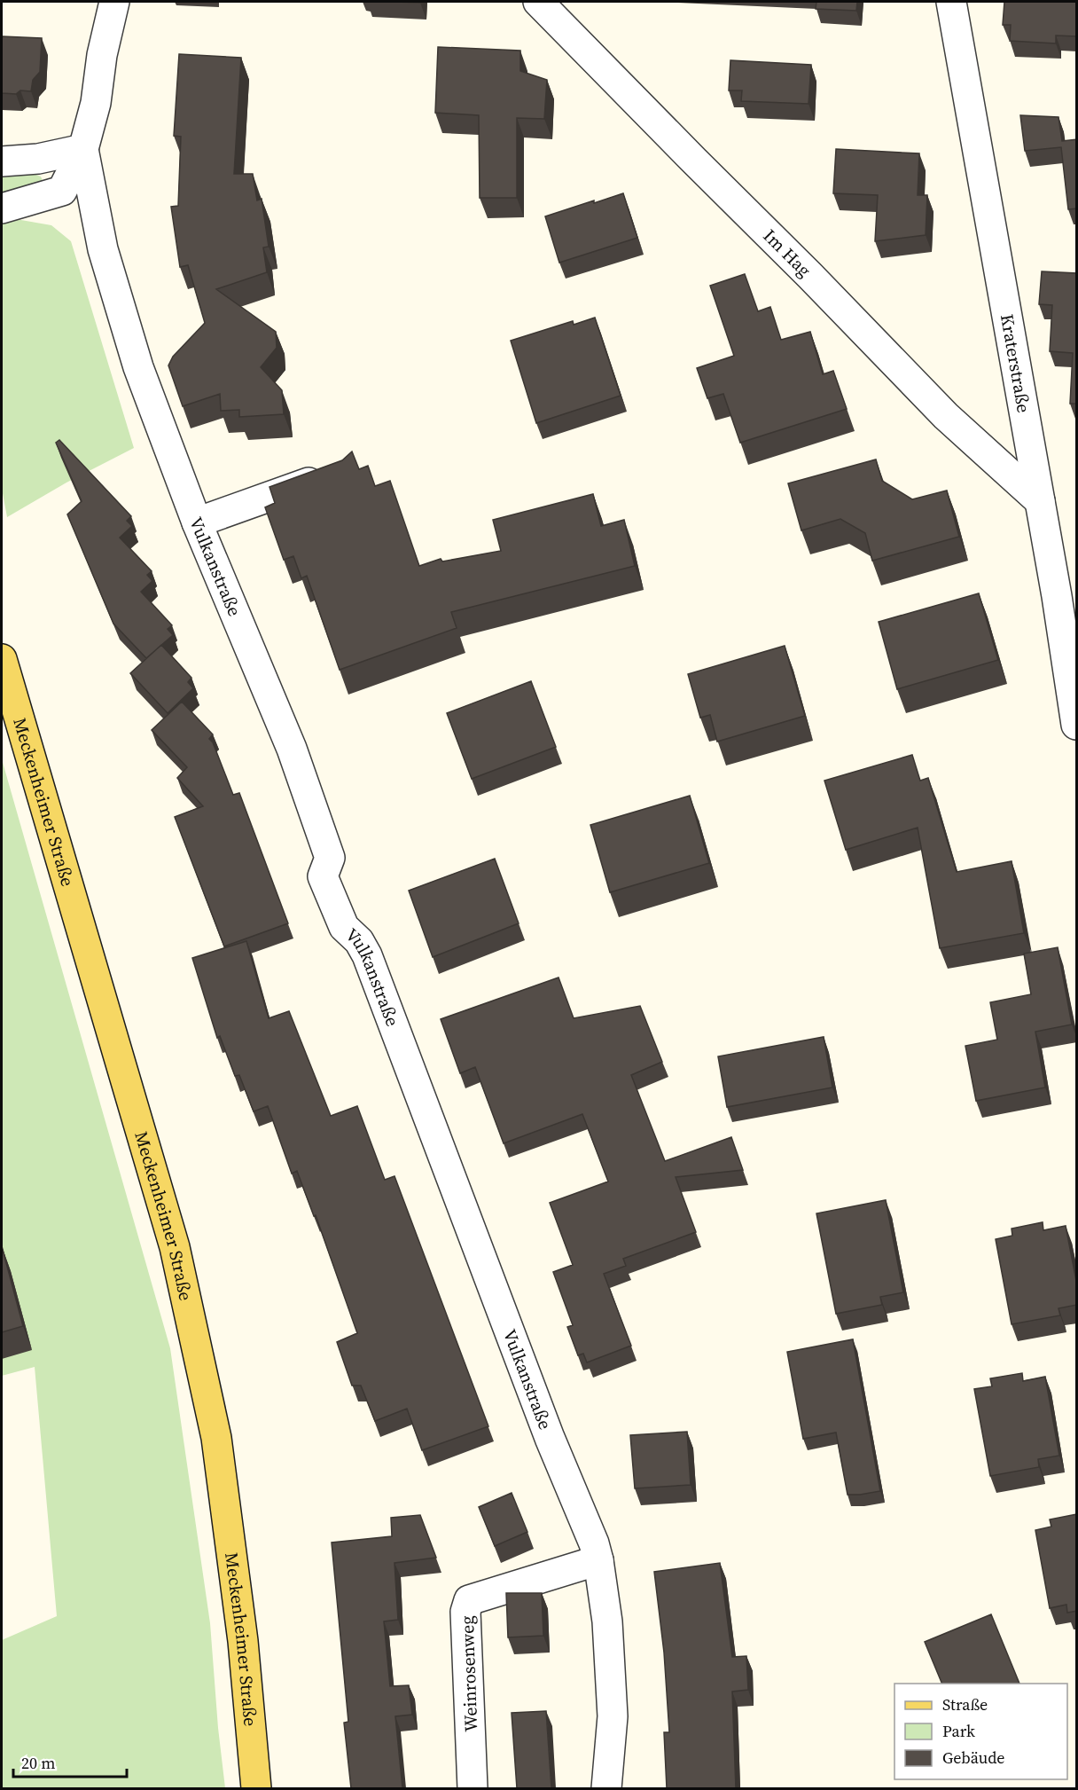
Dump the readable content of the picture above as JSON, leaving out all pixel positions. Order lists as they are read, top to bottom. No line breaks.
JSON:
{"streets":{"main road":["Meckenheimer Straße"],"street":["Im Hag","Kraterstraße","Vulkanstraße","Weinrosenweg"]},"crossings":[["Im Hag","Kraterstraße"],["Vulkanstraße","Weinrosenweg"]],"legend":["Straße","Park","Gebäude"],"scale_bar":"20 m"}
